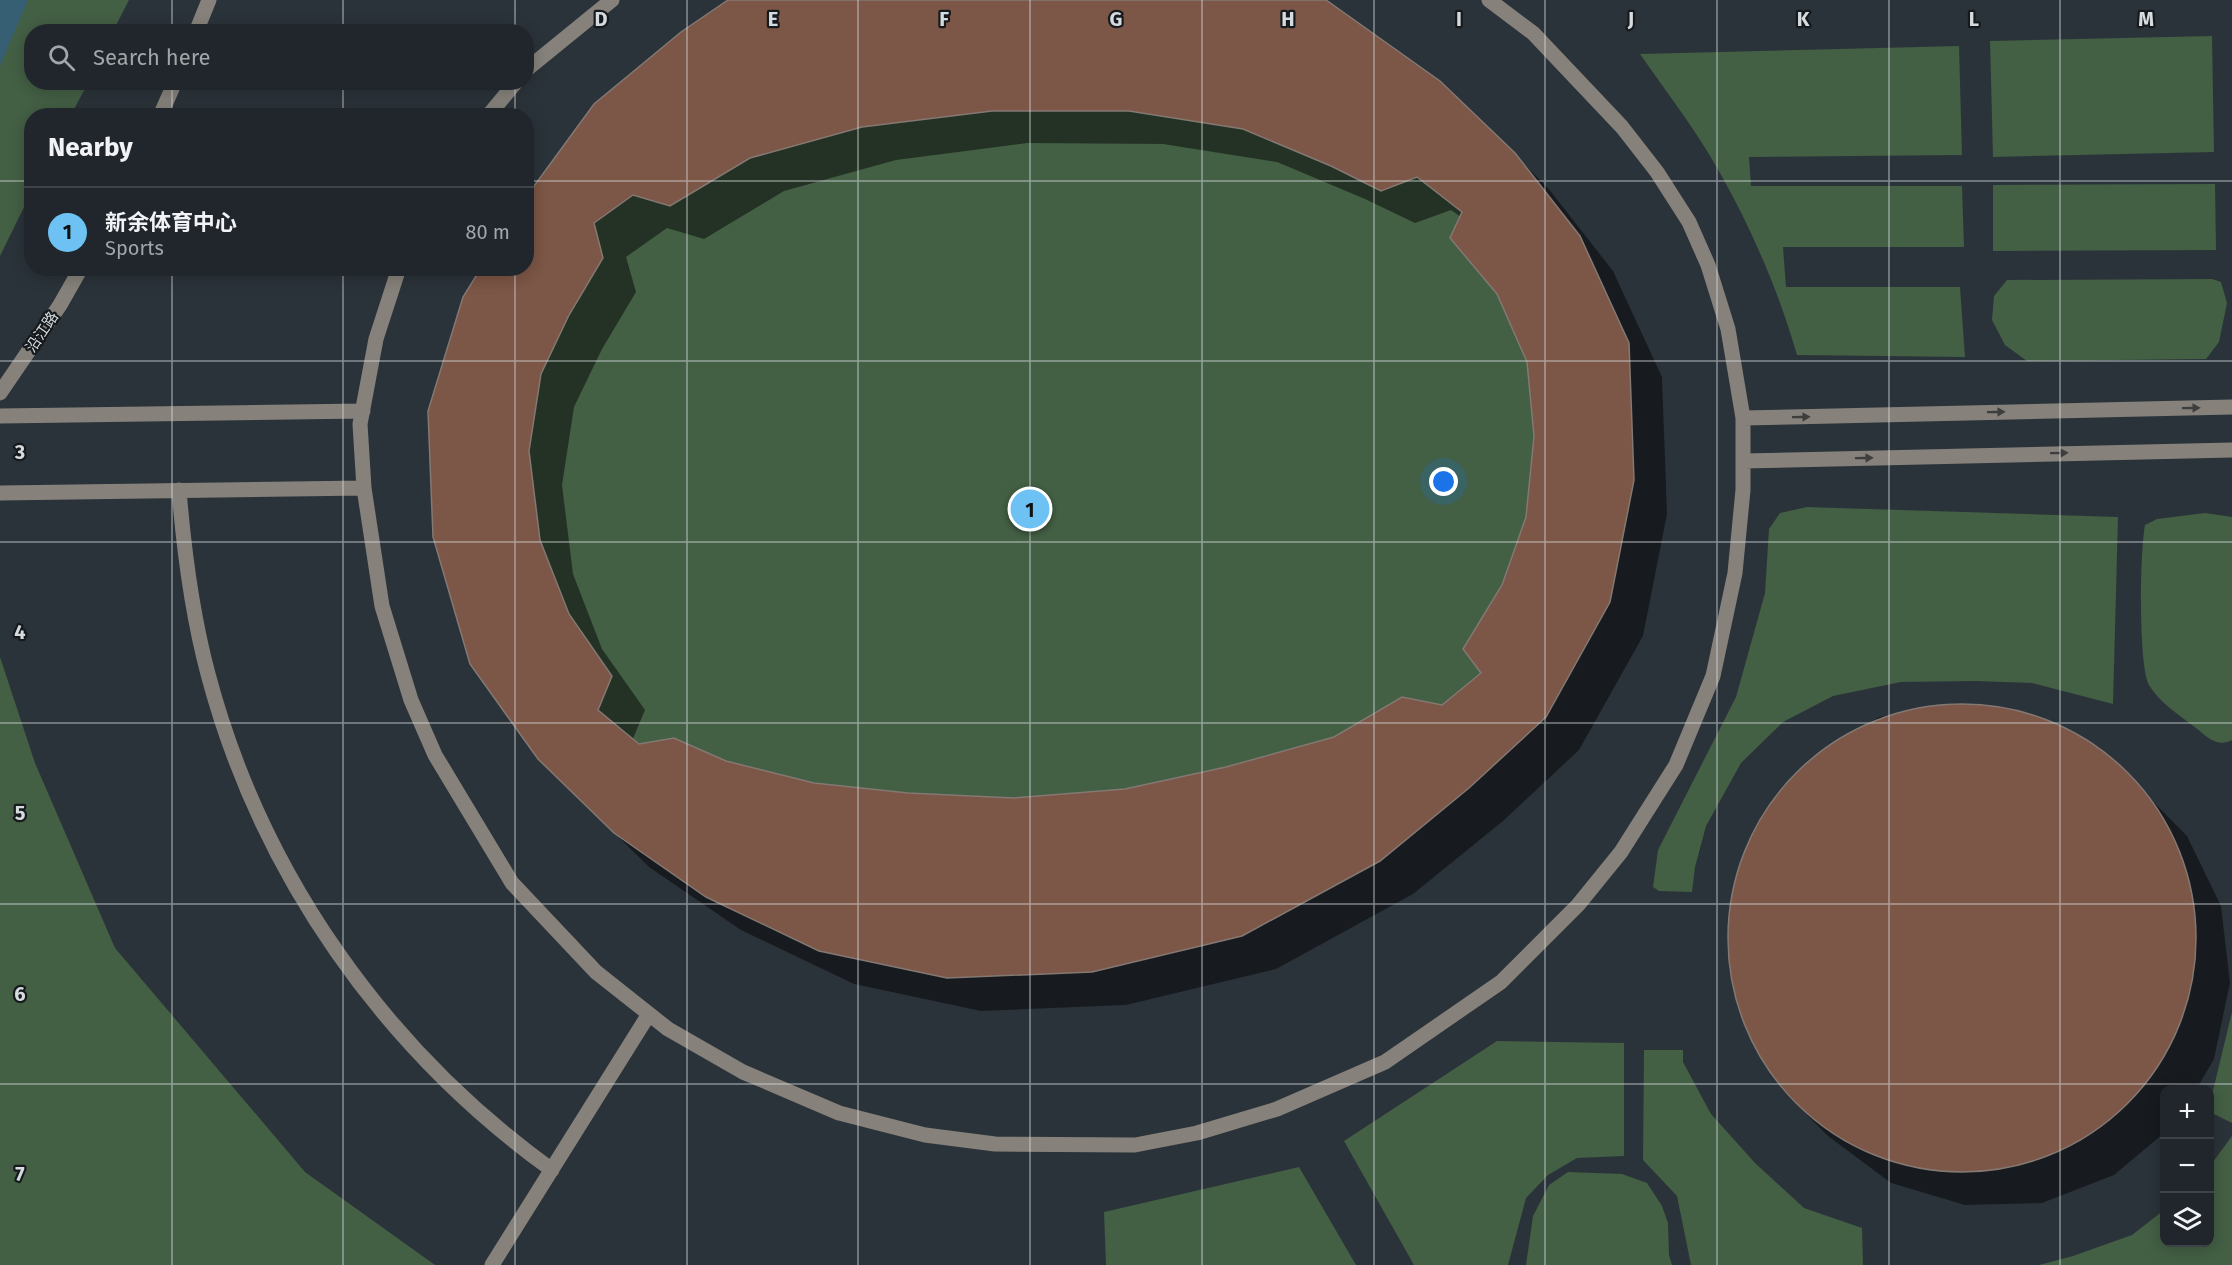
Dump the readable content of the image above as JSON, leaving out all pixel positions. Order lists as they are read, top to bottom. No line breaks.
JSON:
{"streets":{"street":["沿江路"]},"page":{"search":"Search here","heading":"Nearby","list":[{"mark":"1","name":"新余体育中心","note":"Sports","value":"80 m"}],"pins":"1","map_buttons":["+","−"]},"grid":{"columns":["D","E","F","G","H","I","J","K","L","M"],"rows":["3","4","5","6","7"]}}
